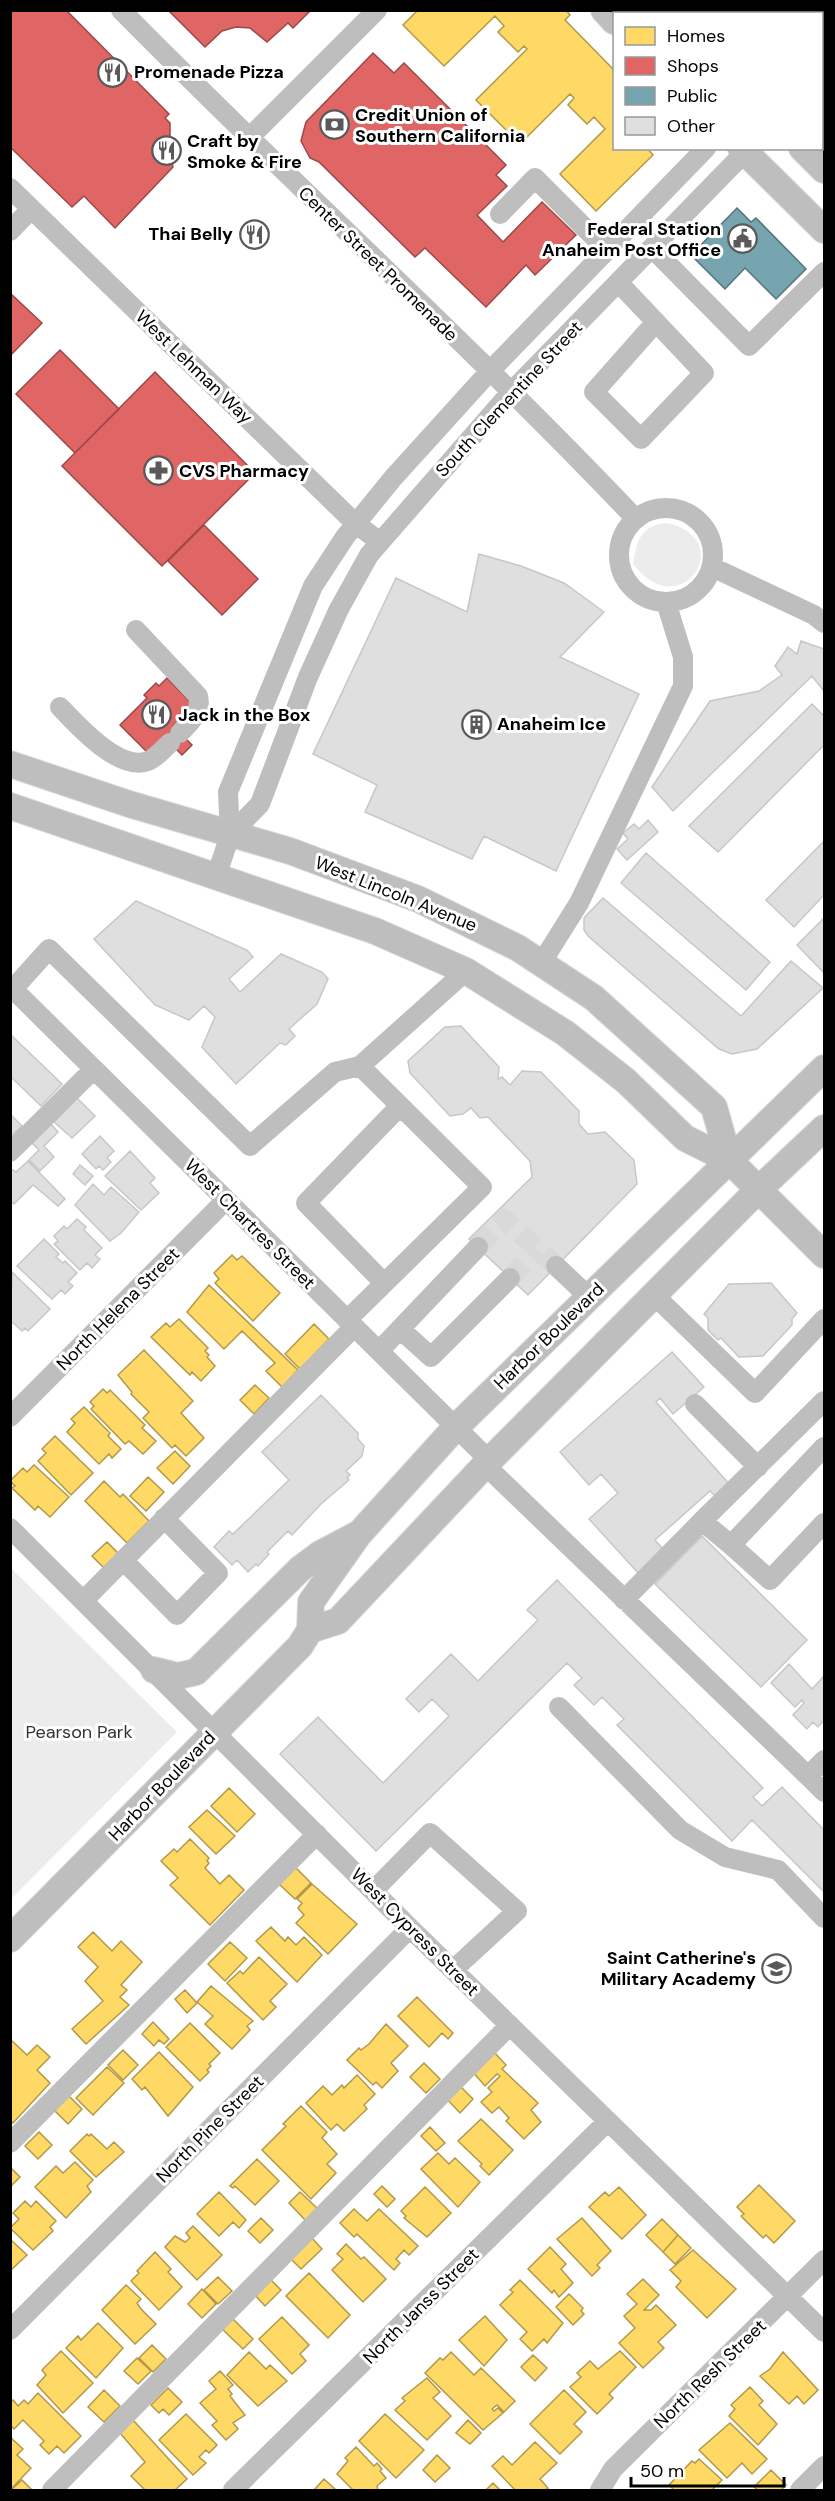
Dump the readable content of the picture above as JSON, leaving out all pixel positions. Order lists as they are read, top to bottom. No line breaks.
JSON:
{"streets":{"main road":["West Lincoln Avenue","Harbor Boulevard"],"street":["Center Street Promenade","West Lehman Way","South Clementine Street","West Chartres Street","North Helena Street","West Cypress Street","North Pine Street","North Janss Street","North Resh Street"]},"crossings":[["Center Street Promenade","South Clementine Street"],["West Lehman Way","South Clementine Street"],["South Clementine Street","West Lincoln Avenue"],["West Lincoln Avenue","Harbor Boulevard"],["West Chartres Street","North Helena Street"],["West Chartres Street","Harbor Boulevard"],["Harbor Boulevard","West Cypress Street"],["West Cypress Street","North Pine Street"],["West Cypress Street","North Janss Street"],["West Cypress Street","North Resh Street"]],"parks":["Pearson Park"],"places":{"restaurant":["Promenade Pizza","Craft by Smoke & Fire","Thai Belly","Jack in the Box"],"bank":["Credit Union of Southern California"],"public building":["Federal Station Anaheim Post Office"],"pharmacy":["CVS Pharmacy"],"building":["Anaheim Ice"],"school or university":["Saint Catherine's Military Academy"]},"legend":["Homes","Shops","Public","Other"],"scale_bar":"50 m"}
